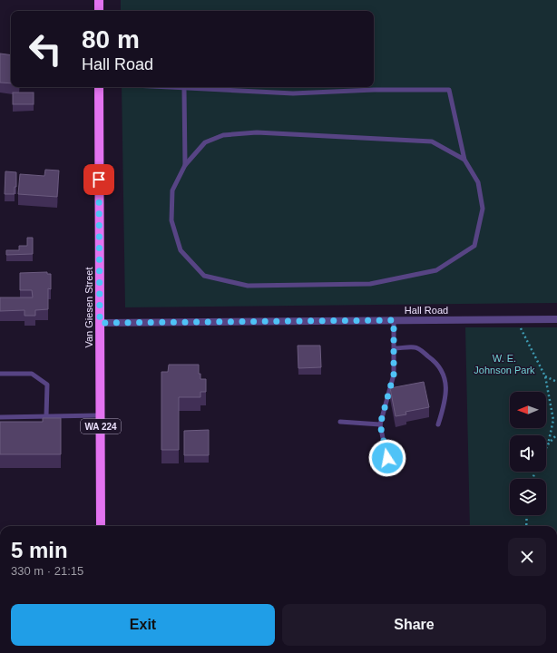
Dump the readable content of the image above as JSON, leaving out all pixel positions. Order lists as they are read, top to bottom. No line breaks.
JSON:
{"streets":{"main road":["Van Giesen Street","WA 224"],"street":["Hall Road"]},"crossings":[["Van Giesen Street","Hall Road"]],"parks":["W. E. Johnson Park"],"north":"left","page":{"turn":["80 m","Hall Road"],"heading":["5 min","330 m · 21:15"],"buttons":["Exit","Share"]}}
